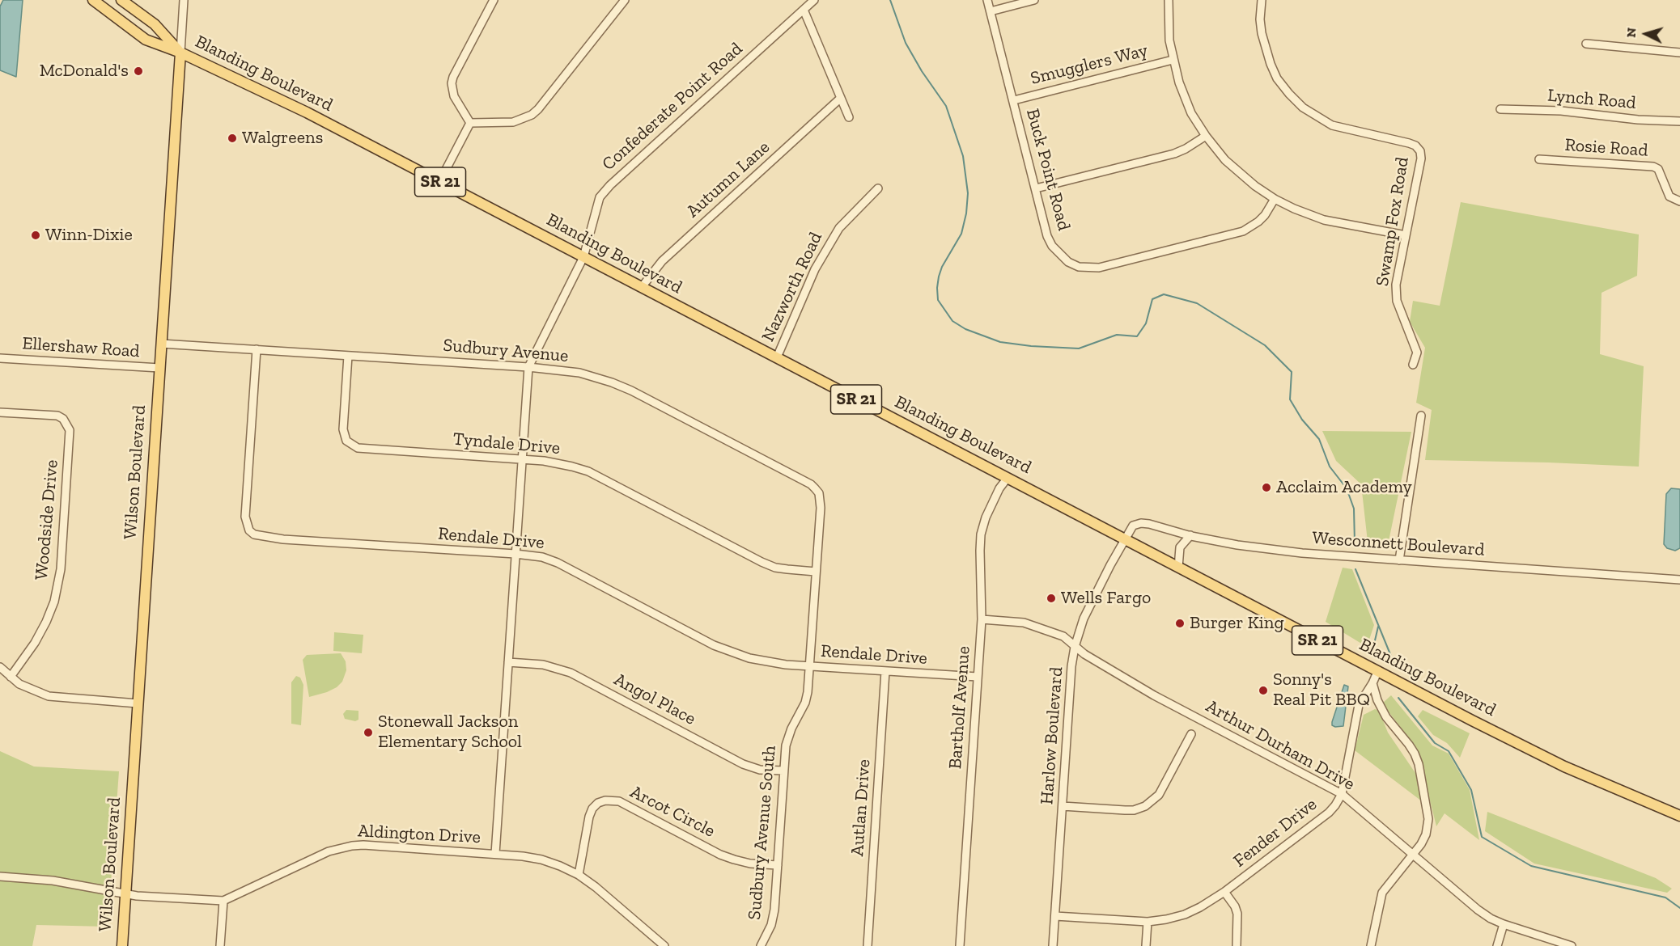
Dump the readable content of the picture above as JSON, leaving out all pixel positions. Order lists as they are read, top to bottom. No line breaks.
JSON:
{"streets":{"main road":["Blanding Boulevard","SR 21","Wilson Boulevard"],"street":["Smugglers Way","Lynch Road","Confederate Point Road","Rosie Road","Buck Point Road","Autumn Lane","Swamp Fox Road","Nazworth Road","Ellershaw Road","Sudbury Avenue","Tyndale Drive","Woodside Drive","Rendale Drive","Wesconnett Boulevard","Angol Place","Bartholf Avenue","Harlow Boulevard","Arthur Durham Drive","Autlan Drive","Arcot Circle","Sudbury Avenue South","Fender Drive","Aldington Drive"]},"crossings":[["Smugglers Way","Buck Point Road"],["Blanding Boulevard","Confederate Point Road"],["Blanding Boulevard","Autumn Lane"],["Blanding Boulevard","Nazworth Road"],["Blanding Boulevard","Wilson Boulevard"],["Blanding Boulevard","Wesconnett Boulevard"],["Blanding Boulevard","Bartholf Avenue"],["Blanding Boulevard","Harlow Boulevard"],["Blanding Boulevard","Fender Drive"],["Confederate Point Road","Sudbury Avenue"],["Ellershaw Road","Wilson Boulevard"],["Sudbury Avenue","Tyndale Drive"],["Sudbury Avenue","Wilson Boulevard"],["Sudbury Avenue","Rendale Drive"],["Sudbury Avenue","Sudbury Avenue South"],["Tyndale Drive","Sudbury Avenue South"],["Wilson Boulevard","Aldington Drive"],["Rendale Drive","Bartholf Avenue"],["Rendale Drive","Autlan Drive"],["Rendale Drive","Sudbury Avenue South"],["Wesconnett Boulevard","Harlow Boulevard"],["Angol Place","Sudbury Avenue South"],["Bartholf Avenue","Arthur Durham Drive"],["Harlow Boulevard","Arthur Durham Drive"],["Harlow Boulevard","Fender Drive"],["Arthur Durham Drive","Fender Drive"],["Arcot Circle","Sudbury Avenue South"],["Arcot Circle","Aldington Drive"]],"places":["McDonald's","Walgreens","Winn-Dixie","Acclaim Academy","Wells Fargo","Burger King","Sonny's Real Pit BBQ","Stonewall Jackson Elementary School"],"north":"left"}
